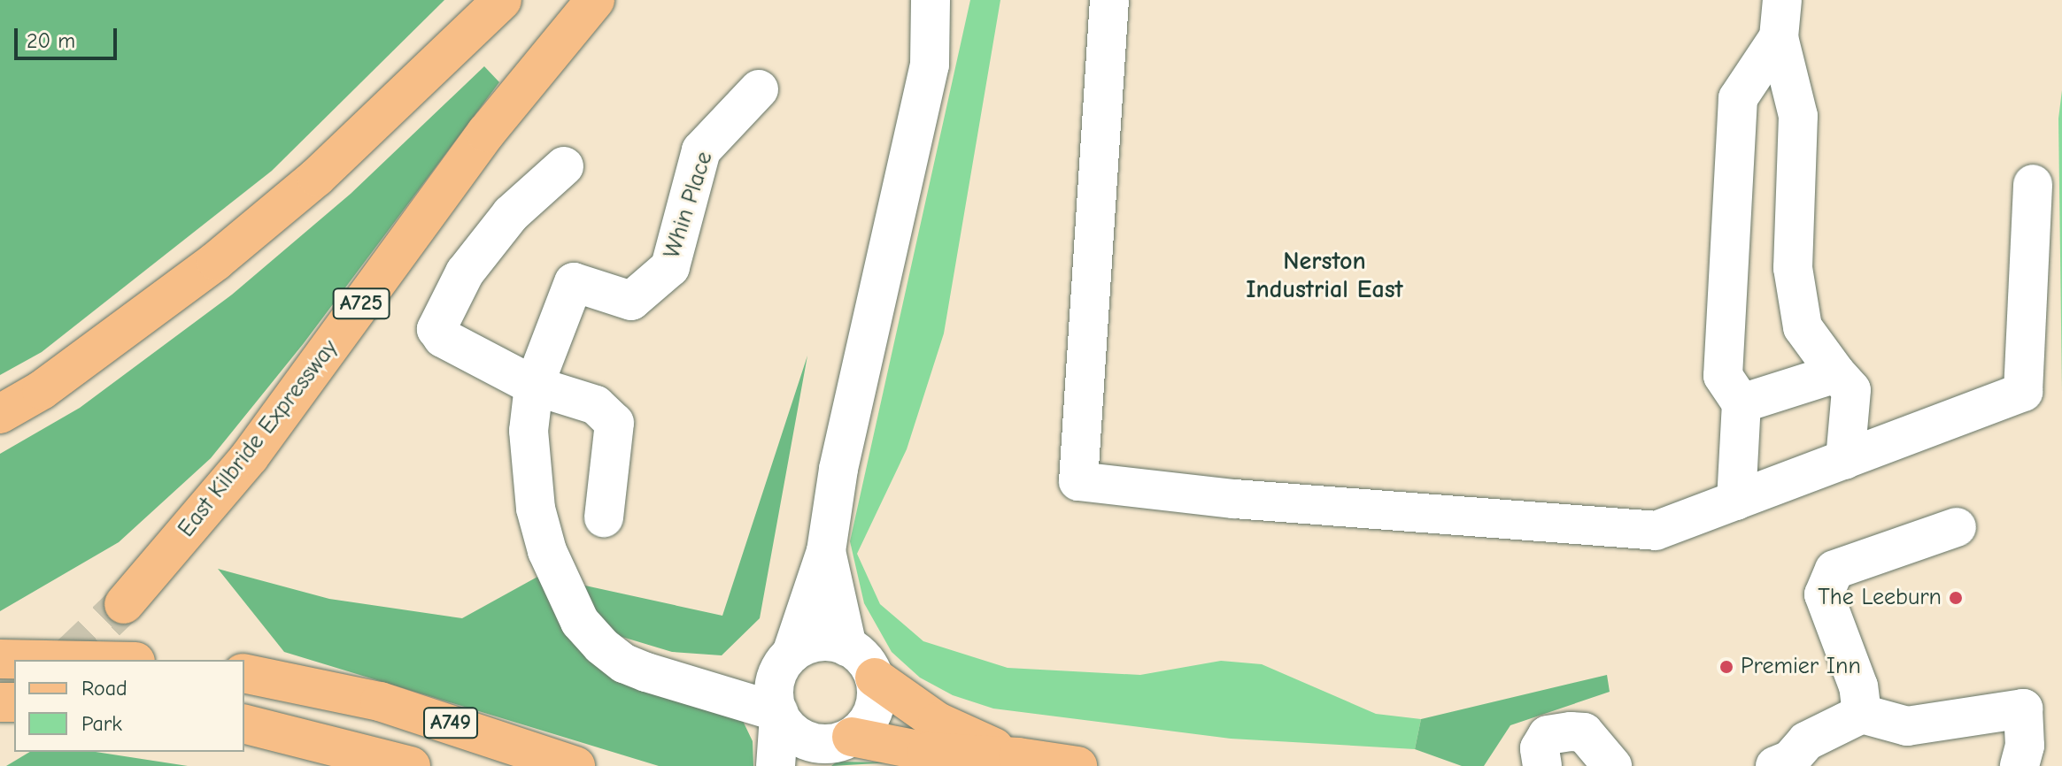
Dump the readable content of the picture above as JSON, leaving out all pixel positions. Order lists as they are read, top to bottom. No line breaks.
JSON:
{"streets":{"main road":["A725","East Kilbride Expressway","A749"],"street":["Whin Place"]},"districts":["Nerston Industrial East"],"places":["The Leeburn","Premier Inn"],"legend":["Road","Park"],"scale_bar":"20 m"}
